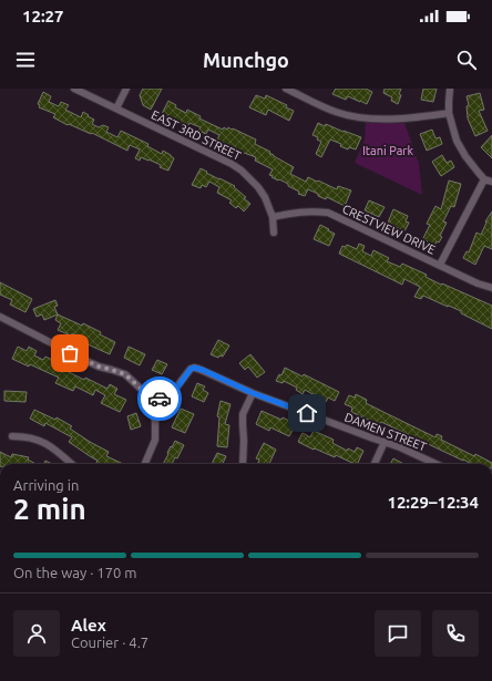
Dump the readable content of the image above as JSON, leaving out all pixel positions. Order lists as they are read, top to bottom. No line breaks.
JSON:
{"streets":{"street":["EAST 3RD STREET","CRESTVIEW DRIVE","DAMEN STREET"]},"crossings":[["EAST 3RD STREET","CRESTVIEW DRIVE"]],"parks":["Itani Park"],"page":{"status":"12:27","header":"Munchgo","heading":["2 min","Arriving in","12:29–12:34"],"panel":["Alex","Courier · 4.7"],"bar":"On the way · 170 m"}}
